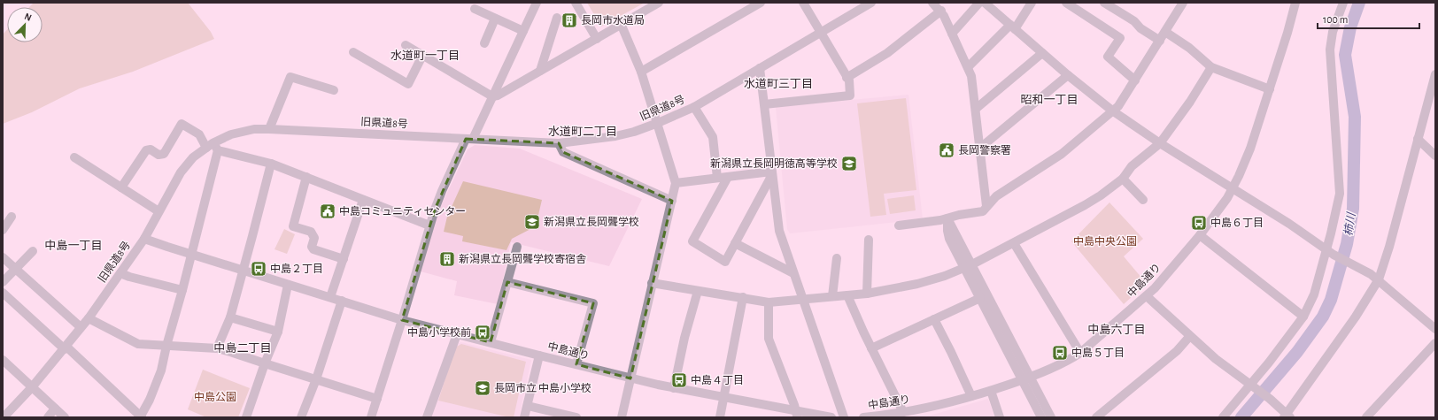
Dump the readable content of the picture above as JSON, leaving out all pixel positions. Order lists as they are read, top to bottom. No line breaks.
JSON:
{"streets":{"street":["旧県道8号","中島通り"]},"crossings":[["旧県道8号","中島通り"]],"districts":["水道町一丁目","水道町三丁目","昭和一丁目","水道町二丁目","中島一丁目","中島六丁目","中島二丁目"],"water":["柿川"],"parks":["中島中央公園","中島公園"],"places":{"building":["長岡市水道局","新潟県立長岡聾学校寄宿舎"],"public building":["長岡警察署","中島コミュニティセンター"],"school or university":["新潟県立長岡明徳高等学校","新潟県立長岡聾学校","長岡市立 中島小学校"],"bus stop":["中島６丁目","中島２丁目","中島小学校前","中島５丁目","中島４丁目"]},"scale_bar":"100 m","north":"top right"}
